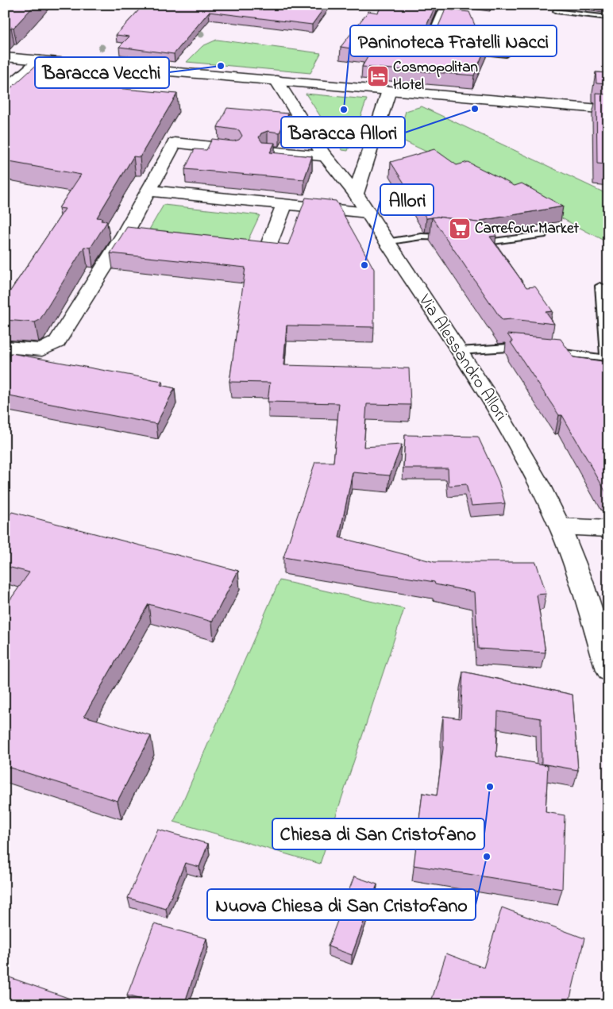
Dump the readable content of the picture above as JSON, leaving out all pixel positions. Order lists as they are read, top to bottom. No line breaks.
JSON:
{"streets":{"street":["Via Alessandro Allori"]},"places":{"other":["Baracca Vecchi","Baracca Allori","Paninoteca Fratelli Nacci","Allori","Chiesa di San Cristofano","Nuova Chiesa di San Cristofano"],"hotel":["Cosmopolitan Hotel"],"supermarket":["Carrefour Market"]}}
